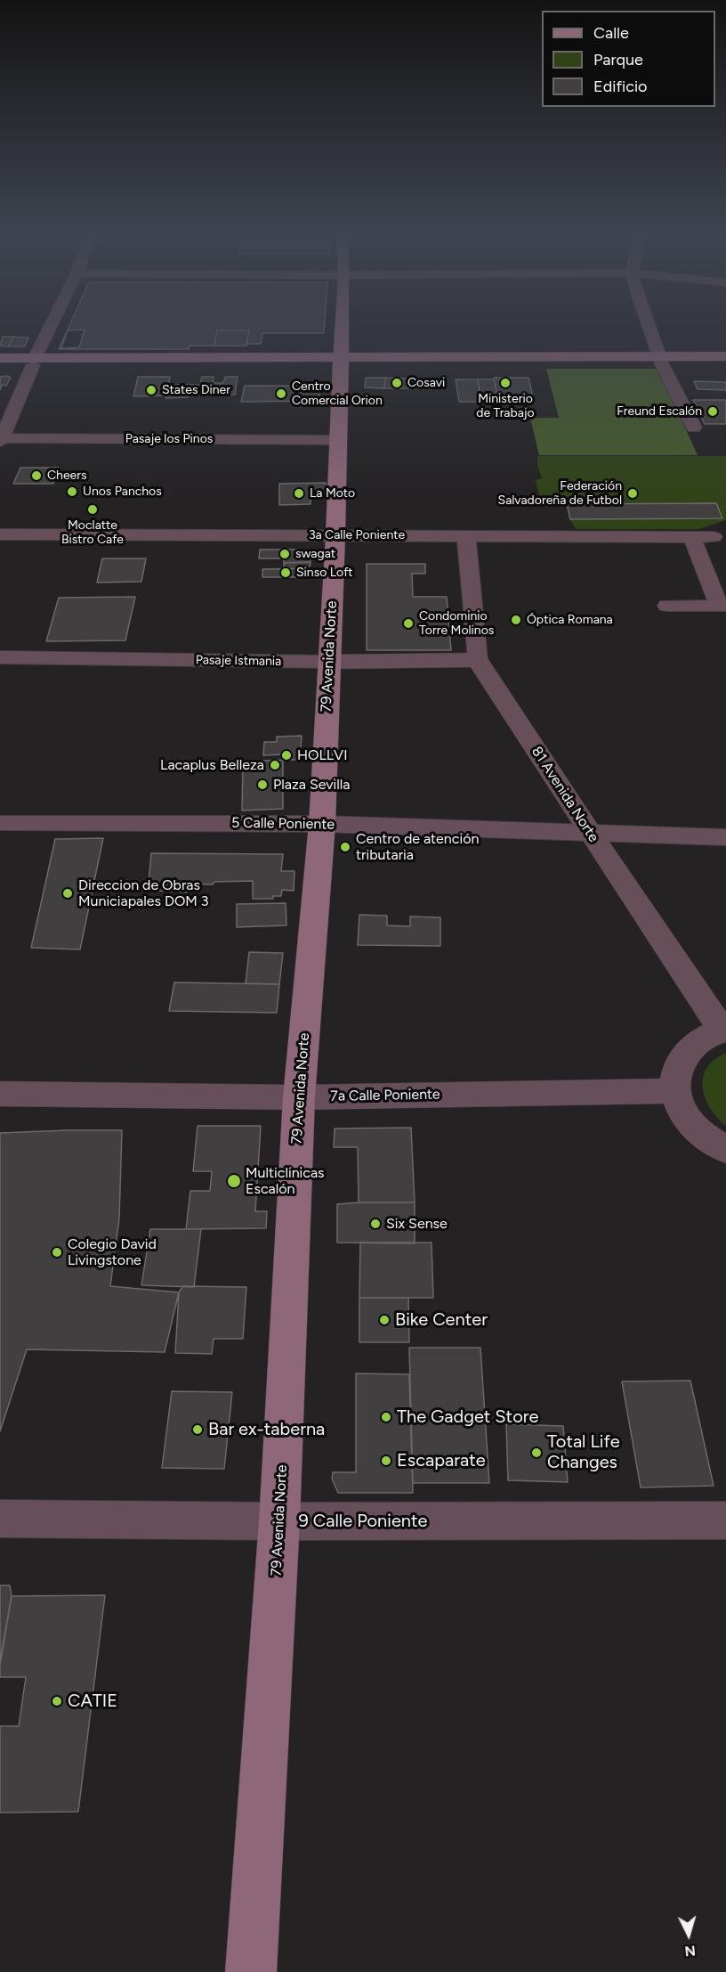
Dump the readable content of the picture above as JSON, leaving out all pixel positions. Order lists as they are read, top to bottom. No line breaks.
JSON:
{"streets":{"main road":["79 Avenida Norte"],"street":["Pasaje los Pinos","3a Calle Poniente","Pasaje Istmania","81 Avenida Norte","5 Calle Poniente","7a Calle Poniente","9 Calle Poniente"]},"crossings":[["Pasaje los Pinos","79 Avenida Norte"],["3a Calle Poniente","79 Avenida Norte"],["3a Calle Poniente","81 Avenida Norte"],["79 Avenida Norte","Pasaje Istmania"],["79 Avenida Norte","5 Calle Poniente"],["79 Avenida Norte","7a Calle Poniente"],["79 Avenida Norte","9 Calle Poniente"],["Pasaje Istmania","81 Avenida Norte"],["81 Avenida Norte","5 Calle Poniente"]],"places":["Cosavi","Ministerio de Trabajo","States Diner","Centro Comercial Orion","Freund Escalón","Cheers","Unos Panchos","La Moto","Federación Salvadoreña de Futbol","Moclatte Bistro Cafe","swagat","Sinso Loft","Óptica Romana","Condominio Torre Molinos","HOLLVI","Lacaplus Belleza","Plaza Sevilla","Centro de atención tributaria","Direccion de Obras Municiapales DOM 3","Multiclinicas Escalón","Six Sense","Colegio David Livingstone","Bike Center","The Gadget Store","Bar ex-taberna","Total Life Changes","Escaparate","CATIE"],"legend":["Calle","Parque","Edificio"],"north":"bottom"}
